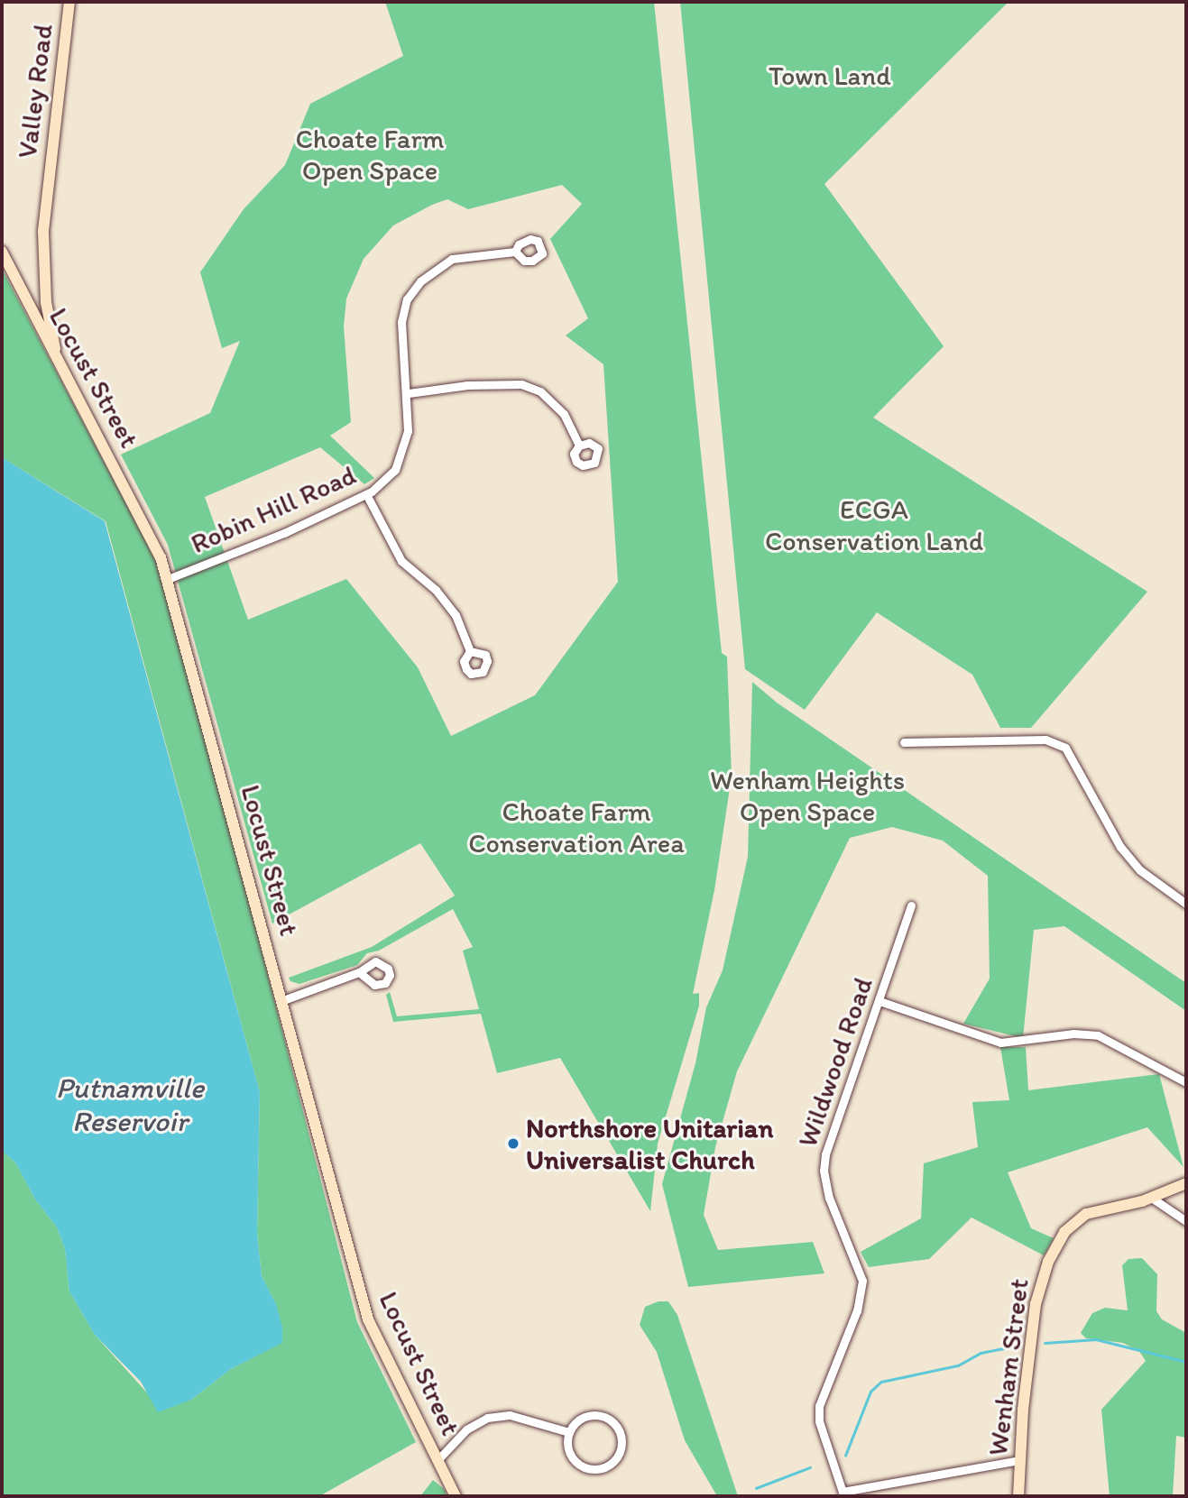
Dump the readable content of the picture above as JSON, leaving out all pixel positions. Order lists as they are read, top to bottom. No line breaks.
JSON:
{"streets":{"main road":["Valley Road","Locust Street","Wenham Street"],"street":["Robin Hill Road","Wildwood Road"]},"crossings":[["Valley Road","Locust Street"],["Locust Street","Robin Hill Road"],["Wildwood Road","Wenham Street"]],"water":["Putnamville Reservoir"],"parks":["Town Land","Choate Farm Open Space","ECGA Conservation Land","Wenham Heights Open Space","Choate Farm Conservation Area"],"places":["Northshore Unitarian Universalist Church"]}
